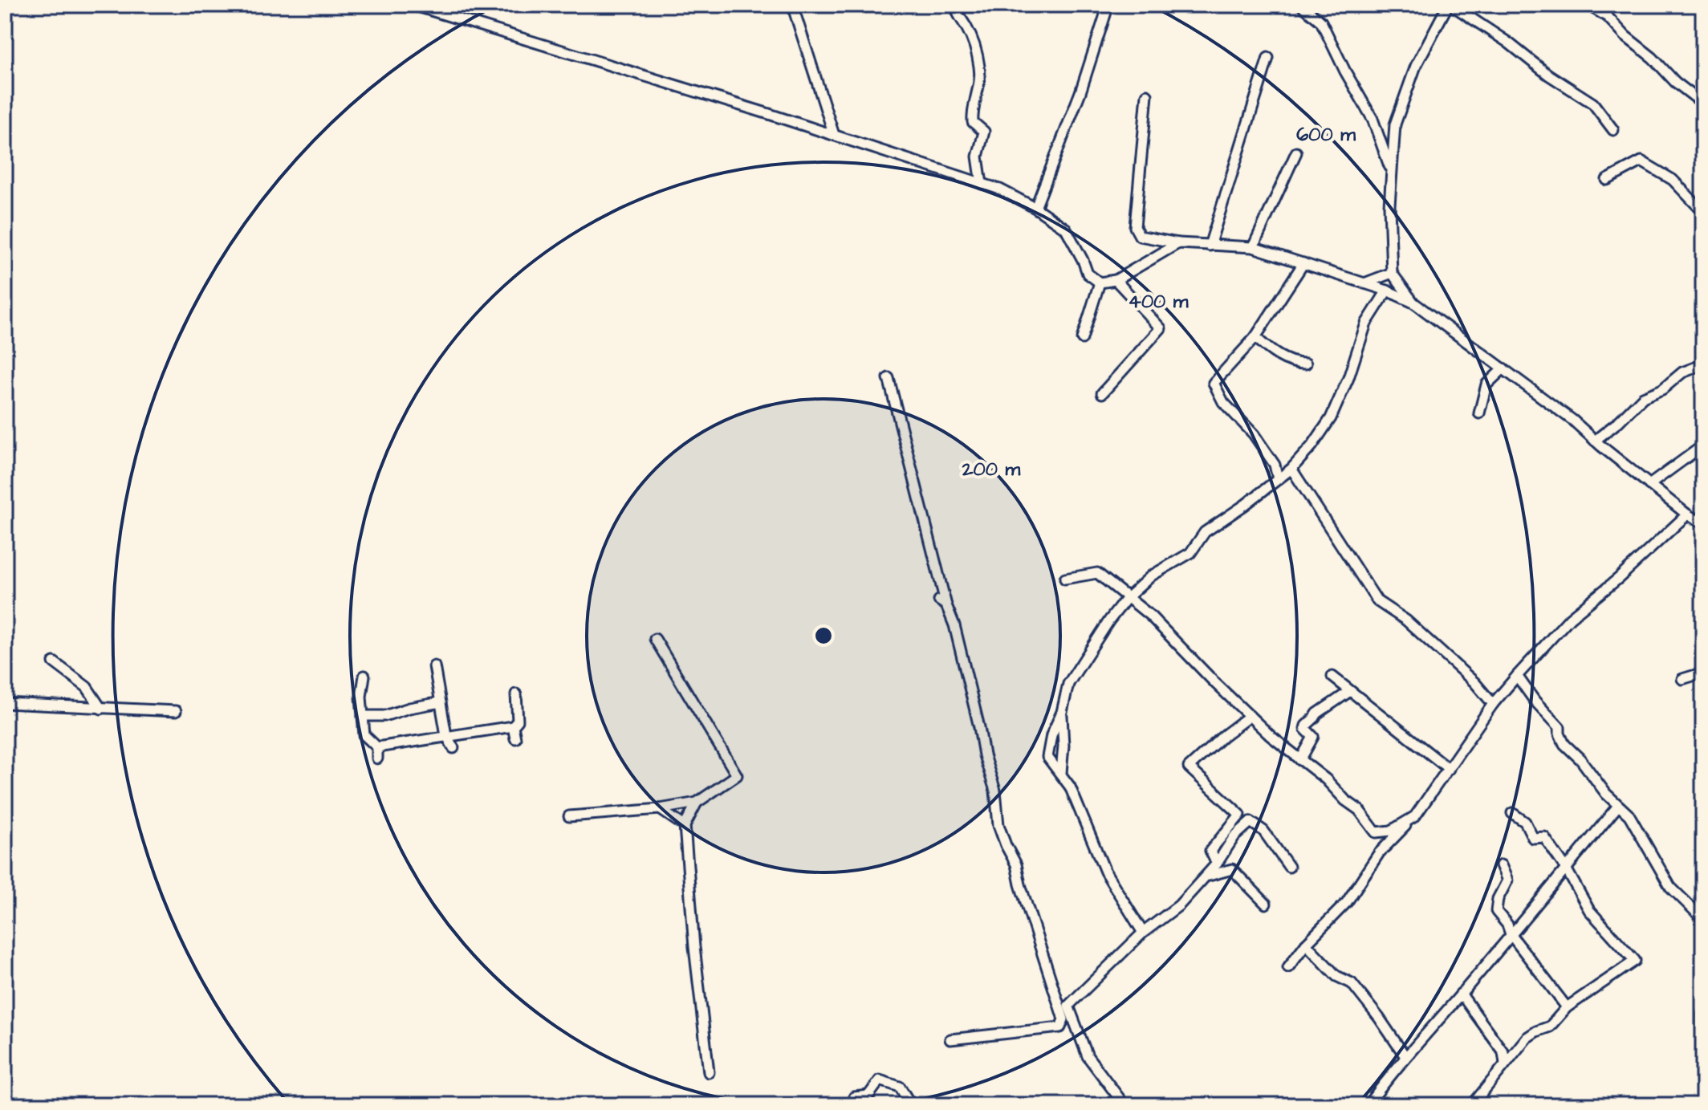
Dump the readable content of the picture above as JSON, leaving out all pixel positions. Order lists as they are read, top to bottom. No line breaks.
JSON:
{"rings":["600 m","400 m","200 m"]}
